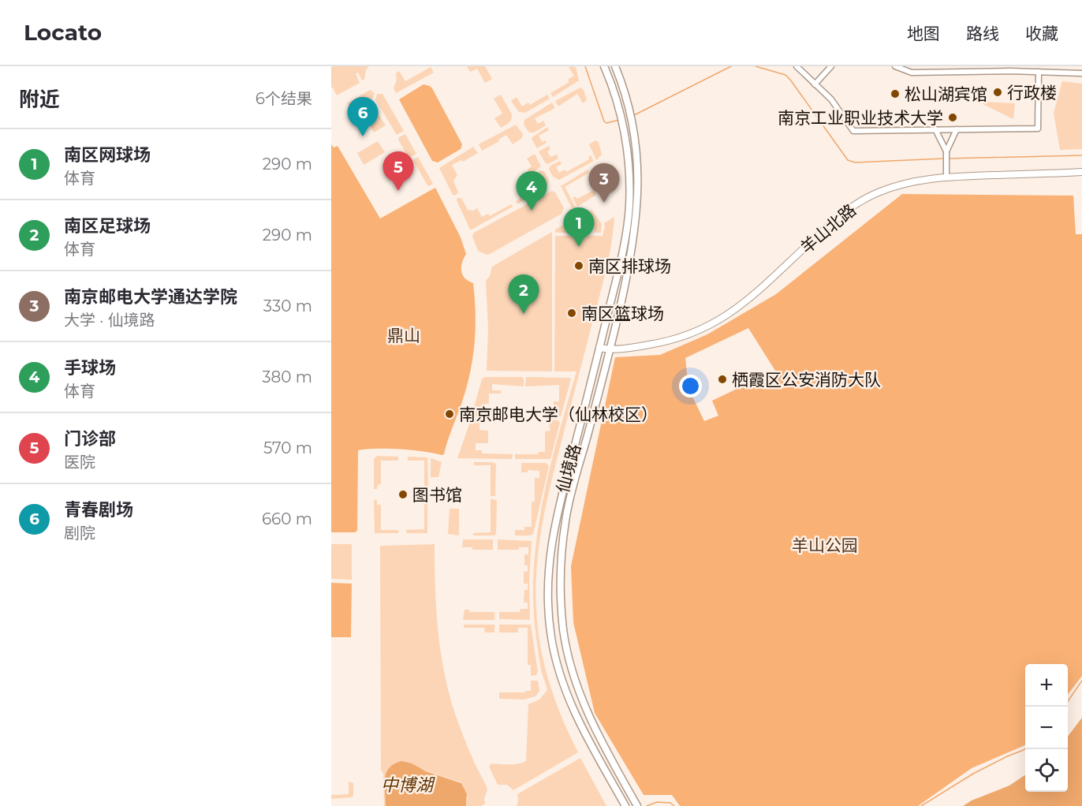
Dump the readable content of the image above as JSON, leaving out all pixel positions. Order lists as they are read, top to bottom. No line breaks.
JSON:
{"streets":{"main road":["仙境路"],"street":["羊山北路"]},"crossings":[["羊山北路","仙境路"]],"water":["中博湖"],"parks":["鼎山","羊山公园"],"places":["行政楼","松山湖宾馆","南京工业职业技术大学","南区排球场","南区篮球场","栖霞区公安消防大队","南京邮电大学（仙林校区）","图书馆"],"page":{"header":"Locato","nav":["地图","路线","收藏"],"heading":["附近","6个结果"],"pins":["6","5","3","4","1","2"],"list":[{"mark":"1","name":"南区网球场","note":"体育","value":"290 m"},{"mark":"2","name":"南区足球场","note":"体育","value":"290 m"},{"mark":"3","name":"南京邮电大学通达学院","note":"大学 · 仙境路","value":"330 m"},{"mark":"4","name":"手球场","note":"体育","value":"380 m"},{"mark":"5","name":"门诊部","note":"医院","value":"570 m"},{"mark":"6","name":"青春剧场","note":"剧院","value":"660 m"}],"map_buttons":["+","−"]}}
